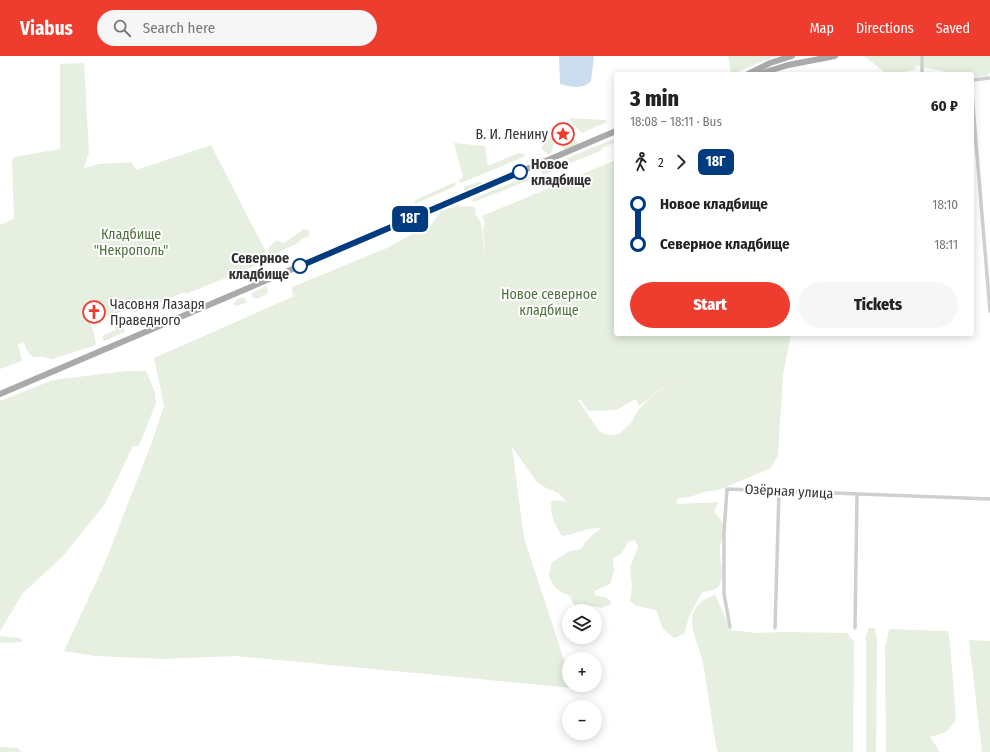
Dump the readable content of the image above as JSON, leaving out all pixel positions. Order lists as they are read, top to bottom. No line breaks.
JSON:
{"streets":{"street":["Озёрная улица"]},"parks":["Кладбище \"Некрополь\"","Новое северное кладбище"],"places":{"place":["В. И. Ленину"],"other":["Новое кладбище","Северное кладбище"],"church":["Часовня Лазаря Праведного"]},"lines":["bus line 18Г"],"page":{"header":"Viabus","search":"Search here","nav":["Map","Directions","Saved"],"on_map":"18Г","heading":["3 min","18:08 – 18:11 · Bus","60 ₽"],"legs":["2","18Г"],"list":[{"name":"Новое кладбище","value":"18:10"},{"name":"Северное кладбище","value":"18:11"}],"buttons":["Start","Tickets"],"map_buttons":["+","−"]}}
